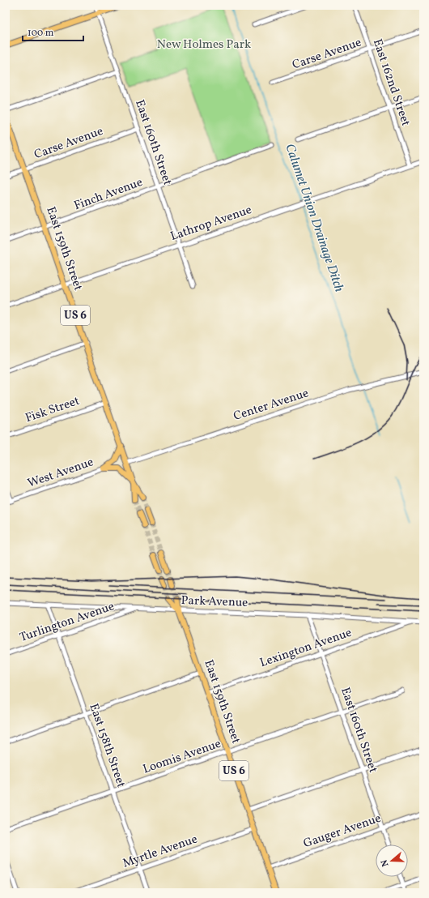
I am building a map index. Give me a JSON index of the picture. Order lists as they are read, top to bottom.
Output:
{
  "streets": {
    "main road": ["East 159th Street", "US 6"],
    "street": [
      "Carse Avenue",
      "East 162nd Street",
      "East 160th Street",
      "Finch Avenue",
      "Lathrop Avenue",
      "Center Avenue",
      "Fisk Street",
      "West Avenue",
      "Park Avenue",
      "Turlington Avenue",
      "Lexington Avenue",
      "East 158th Street",
      "Loomis Avenue",
      "Gauger Avenue",
      "Myrtle Avenue"
    ]
  },
  "crossings": [
    ["Carse Avenue", "East 162nd Street"],
    ["Carse Avenue", "East 160th Street"],
    ["Carse Avenue", "East 159th Street"],
    ["East 162nd Street", "Lathrop Avenue"],
    ["East 160th Street", "Finch Avenue"],
    ["East 160th Street", "Lathrop Avenue"],
    ["East 160th Street", "Park Avenue"],
    ["East 160th Street", "Lexington Avenue"],
    ["East 160th Street", "Loomis Avenue"],
    ["East 160th Street", "Gauger Avenue"],
    ["Finch Avenue", "East 159th Street"],
    ["Lathrop Avenue", "East 159th Street"],
    ["East 159th Street", "Center Avenue"],
    ["East 159th Street", "Fisk Street"],
    ["East 159th Street", "Park Avenue"],
    ["East 159th Street", "Lexington Avenue"],
    ["East 159th Street", "Loomis Avenue"],
    ["East 159th Street", "Gauger Avenue"],
    ["East 159th Street", "Myrtle Avenue"],
    ["Park Avenue", "Turlington Avenue"],
    ["Park Avenue", "Lexington Avenue"],
    ["Park Avenue", "East 158th Street"],
    ["Turlington Avenue", "East 158th Street"],
    ["East 158th Street", "Loomis Avenue"],
    ["East 158th Street", "Myrtle Avenue"]
  ],
  "water": ["Calumet Union Drainage Ditch"],
  "parks": ["New Holmes Park"],
  "scale_bar": "100 m",
  "north": "left"
}
